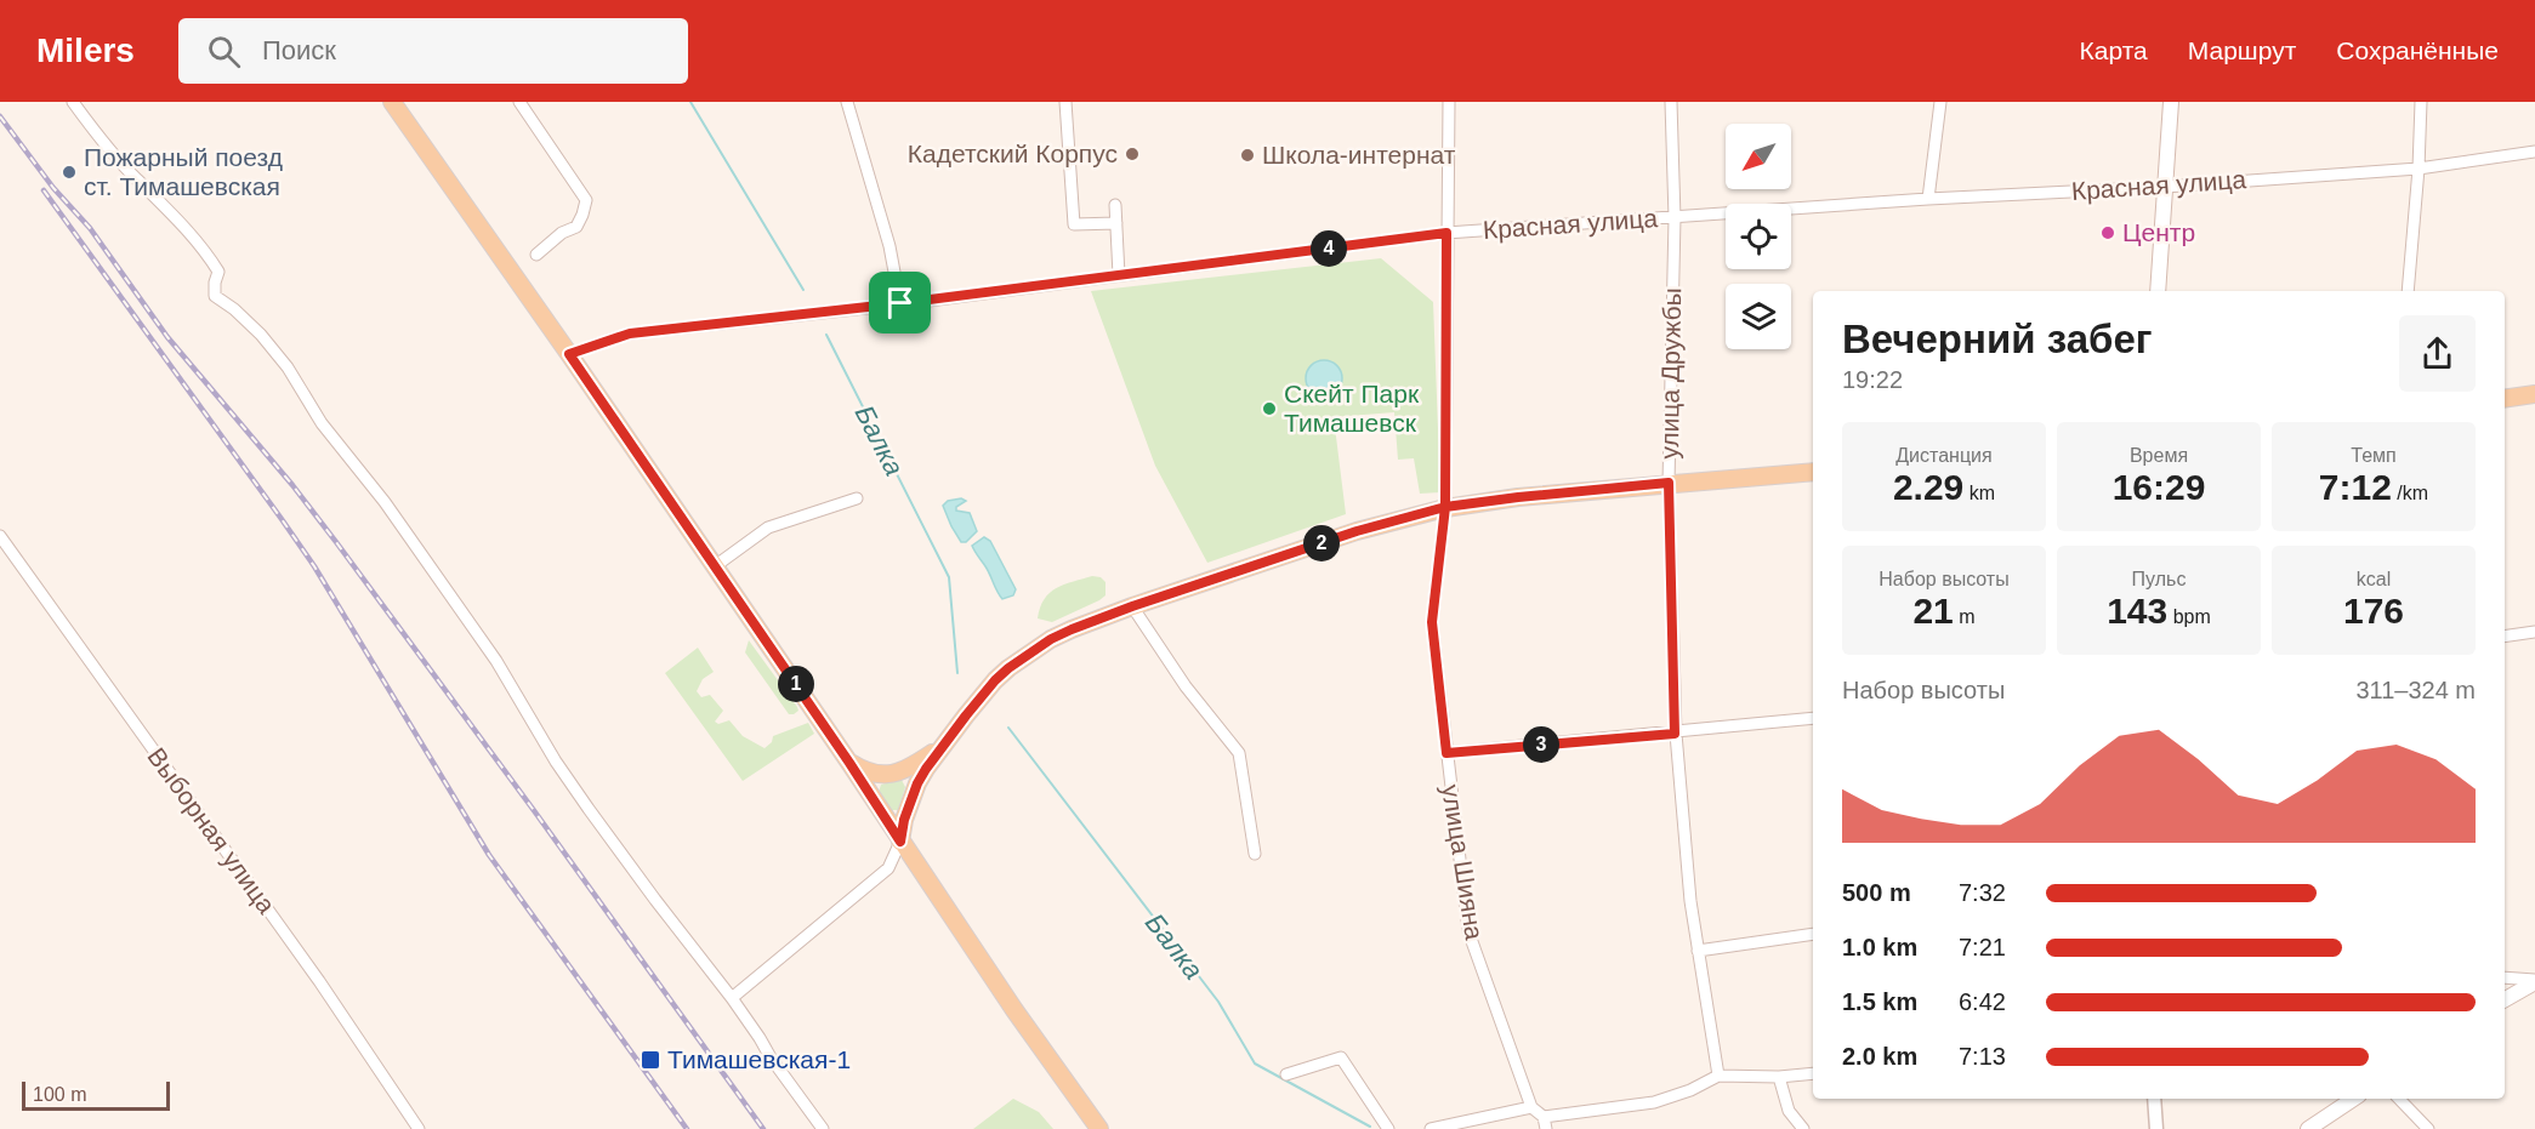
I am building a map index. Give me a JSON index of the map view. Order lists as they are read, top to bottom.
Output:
{
  "streets": {
    "street": [
      "Красная улица",
      "улица Дружбы",
      "Выборная улица",
      "улица Шияна"
    ]
  },
  "crossings": [
    ["Красная улица", "улица Дружбы"],
    ["Красная улица", "улица Шияна"]
  ],
  "water": ["Балка"],
  "places": {
    "other": [
      "Кадетский Корпус",
      "Школа-интернат",
      "Пожарный поезд ст. Тимашевская",
      "Центр",
      "Скейт Парк Тимашевск"
    ],
    "transit": ["Тимашевская-1"]
  },
  "scale_bar": "100 m",
  "north": "bottom left",
  "page": {
    "header": "Milers",
    "search": "Поиск",
    "nav": ["Карта", "Маршрут", "Сохранённые"],
    "pins": [
      "4",
      "2",
      "1",
      "3"
    ],
    "heading": ["Вечерний забег", "19:22"],
    "stats": [
      ["Дистанция", "2.29 km"],
      ["Время", "16:29"],
      ["Темп", "7:12 /km"],
      ["Набор высоты", "21 m"],
      ["Пульс", "143 bpm"],
      ["kcal", "176"]
    ],
    "chart": ["Набор высоты", "311–324 m"],
    "list": [
      {
        "name": "500 m",
        "note": "7:32"
      },
      {
        "name": "1.0 km",
        "note": "7:21"
      },
      {
        "name": "1.5 km",
        "note": "6:42"
      },
      {
        "name": "2.0 km",
        "note": "7:13"
      }
    ],
    "scale": "100 m"
  }
}
